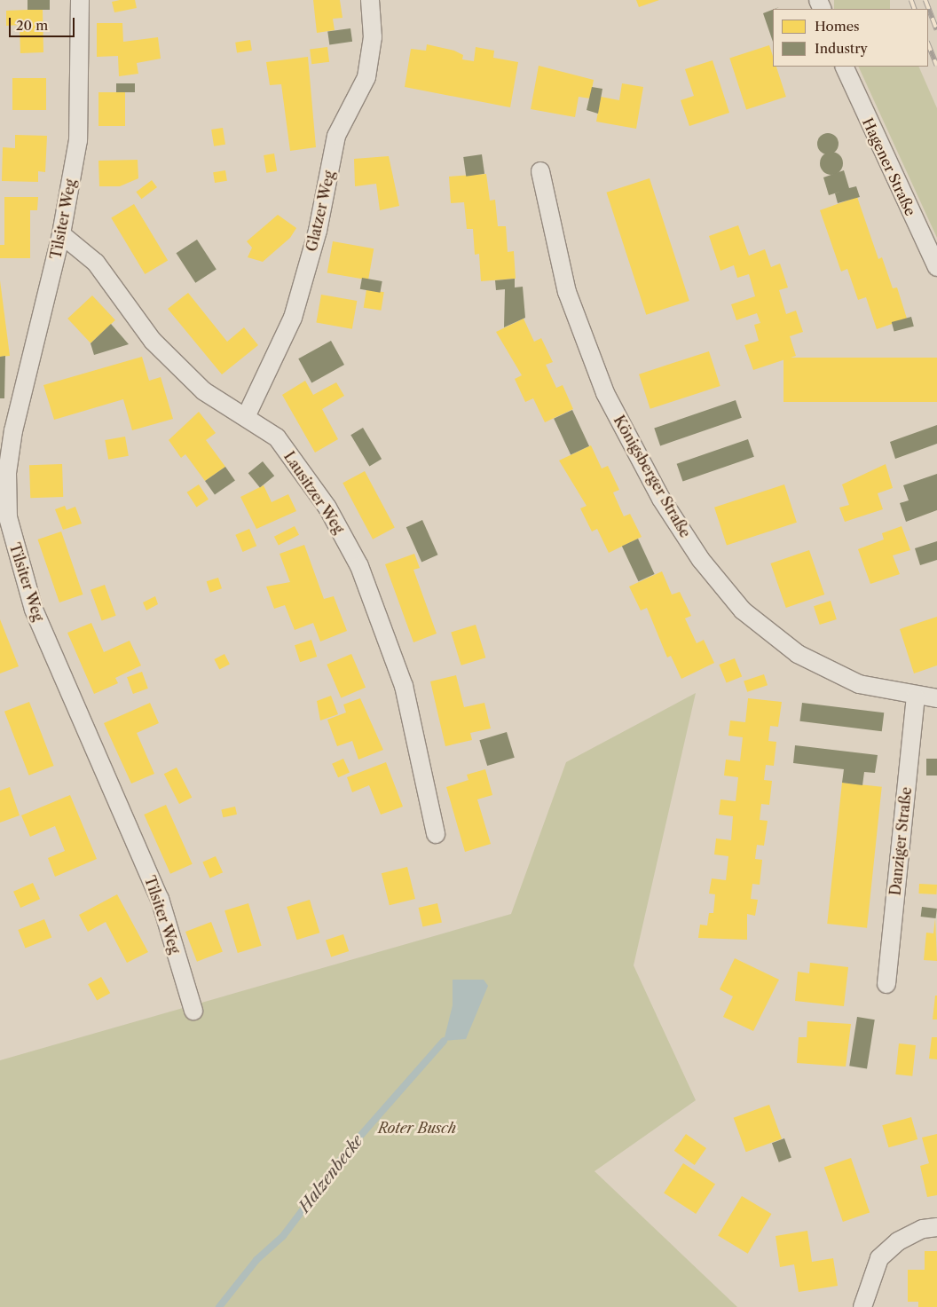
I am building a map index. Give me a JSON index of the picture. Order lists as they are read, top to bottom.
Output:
{
  "streets": {
    "street": [
      "Hagener Straße",
      "Glatzer Weg",
      "Tilsiter Weg",
      "Königsberger Straße",
      "Lausitzer Weg",
      "Danziger Straße"
    ]
  },
  "crossings": [
    ["Glatzer Weg", "Lausitzer Weg"],
    ["Tilsiter Weg", "Lausitzer Weg"],
    ["Königsberger Straße", "Danziger Straße"]
  ],
  "water": ["Halzenbecke"],
  "parks": ["Roter Busch"],
  "legend": ["Homes", "Industry"],
  "scale_bar": "20 m"
}
